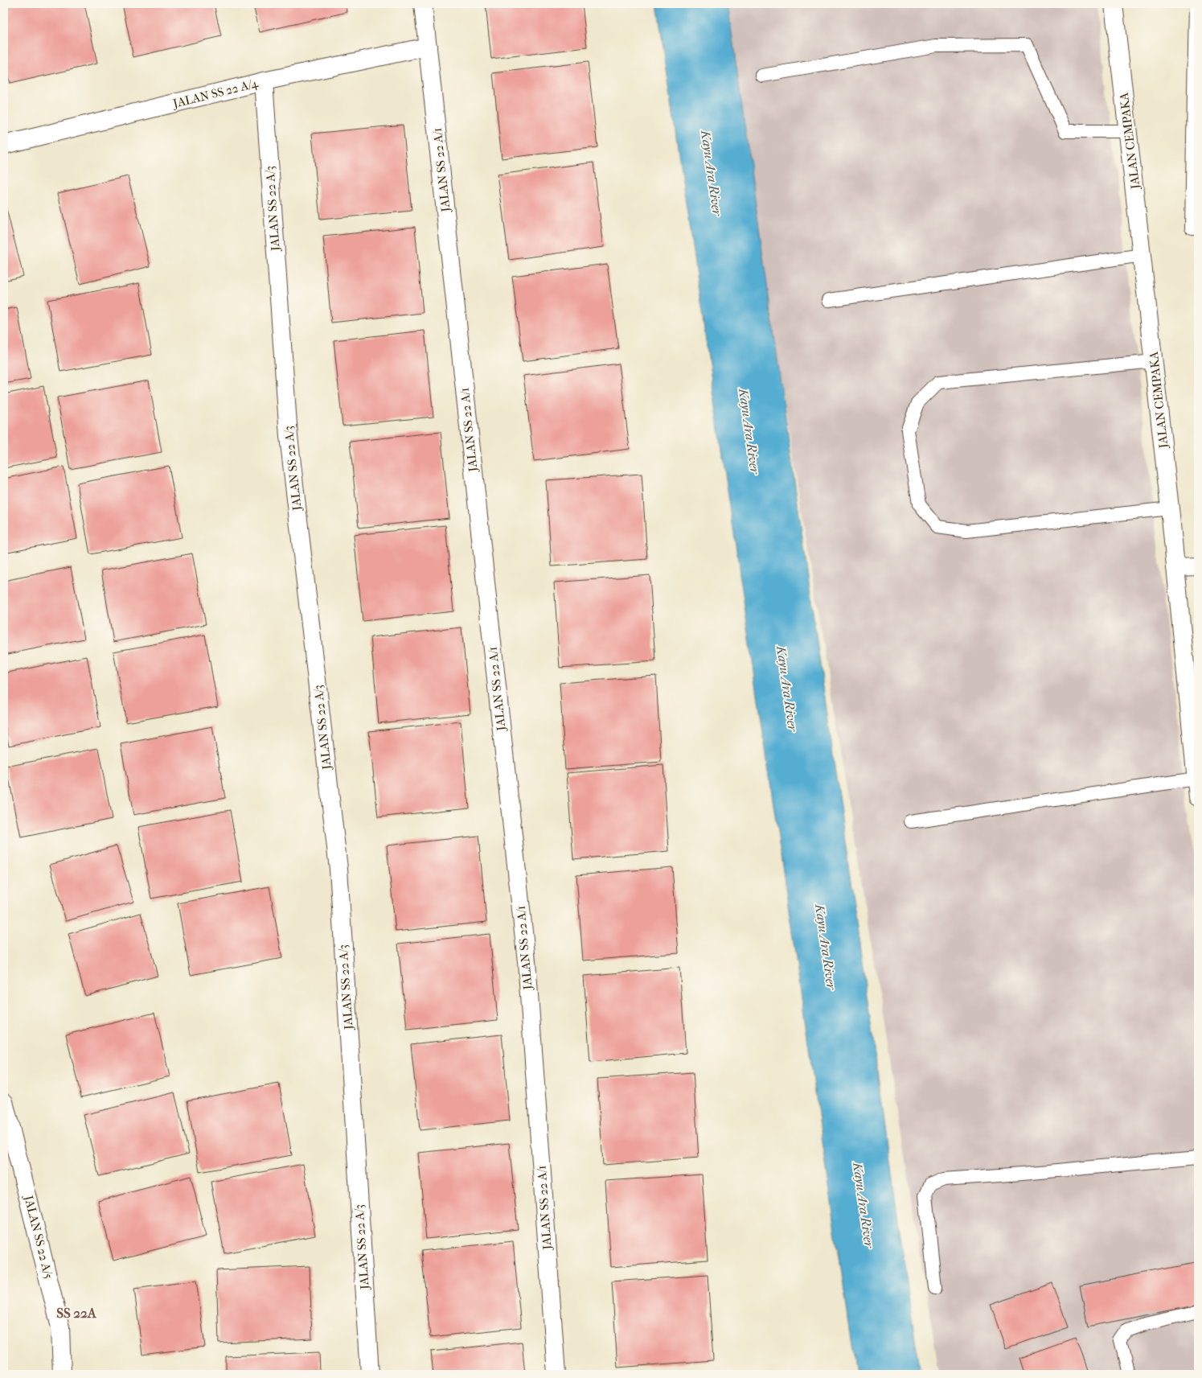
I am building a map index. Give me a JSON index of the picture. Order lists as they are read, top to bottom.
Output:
{
  "streets": {
    "street": [
      "JALAN SS 22 A/4",
      "JALAN CEMPAKA",
      "JALAN SS 22 A/1",
      "JALAN SS 22 A/3",
      "JALAN SS 22 A/5"
    ]
  },
  "crossings": [
    ["JALAN SS 22 A/4", "JALAN SS 22 A/1"],
    ["JALAN SS 22 A/4", "JALAN SS 22 A/3"]
  ],
  "districts": ["SS 22A"],
  "water": ["Kayu Ara River"]
}
